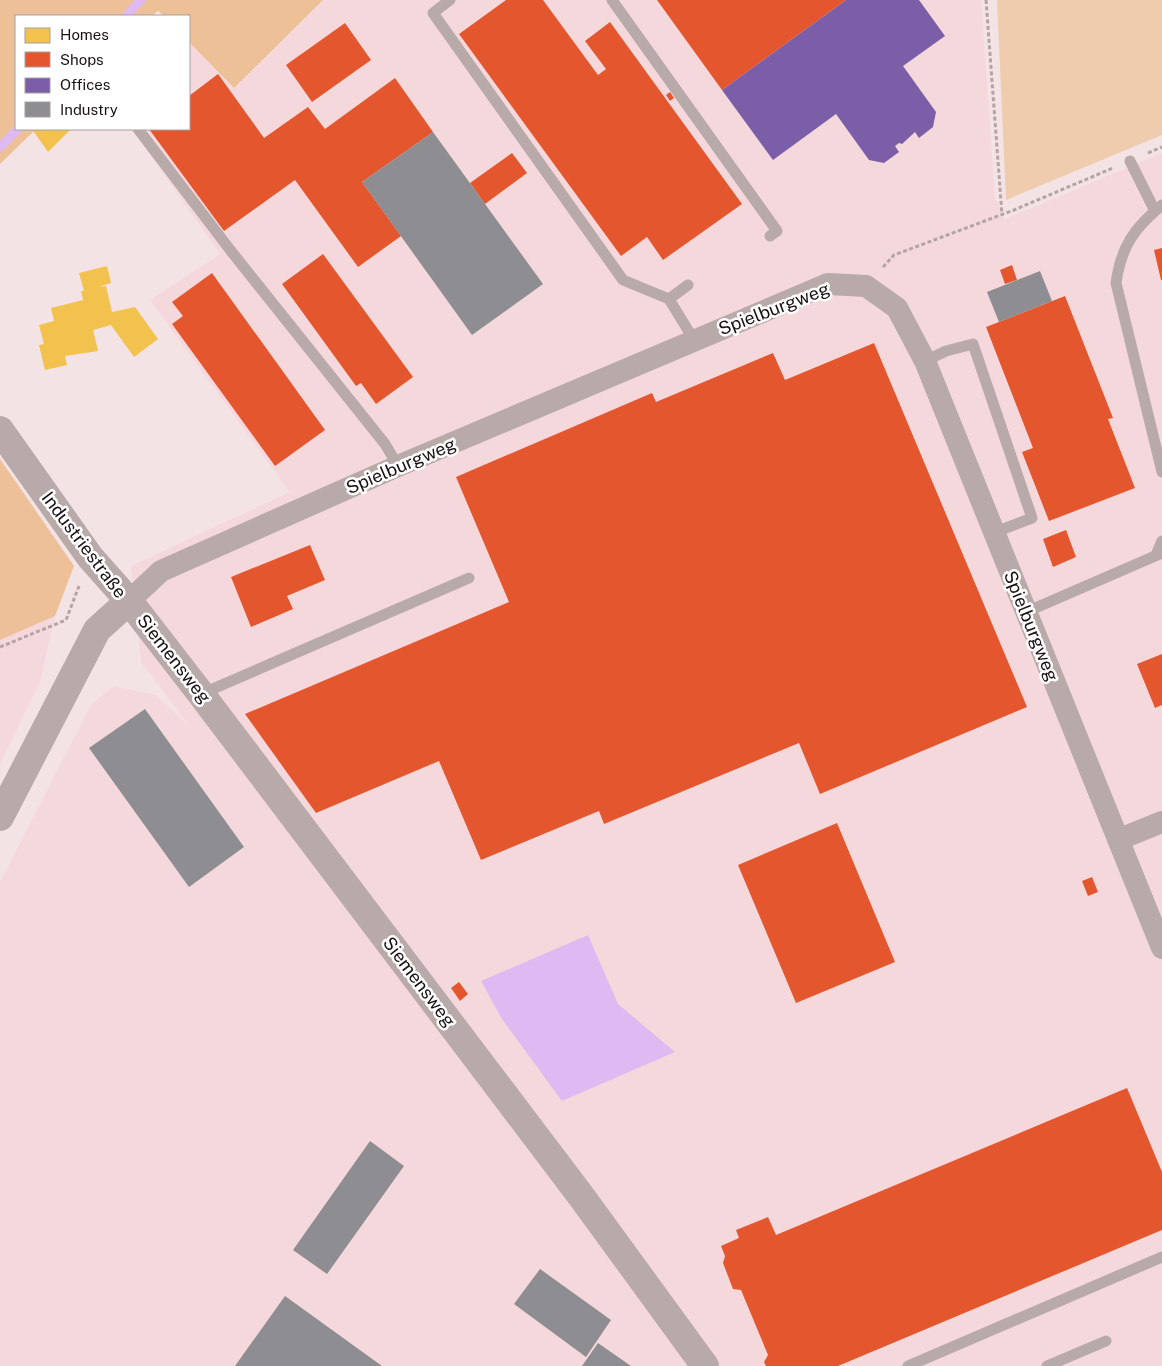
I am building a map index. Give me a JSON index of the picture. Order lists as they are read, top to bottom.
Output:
{
  "streets": {
    "street": ["Spielburgweg", "Industriestraße", "Siemensweg"]
  },
  "crossings": [
    ["Spielburgweg", "Industriestraße"],
    ["Spielburgweg", "Siemensweg"],
    ["Industriestraße", "Siemensweg"]
  ],
  "legend": [
    "Homes",
    "Shops",
    "Offices",
    "Industry"
  ]
}
